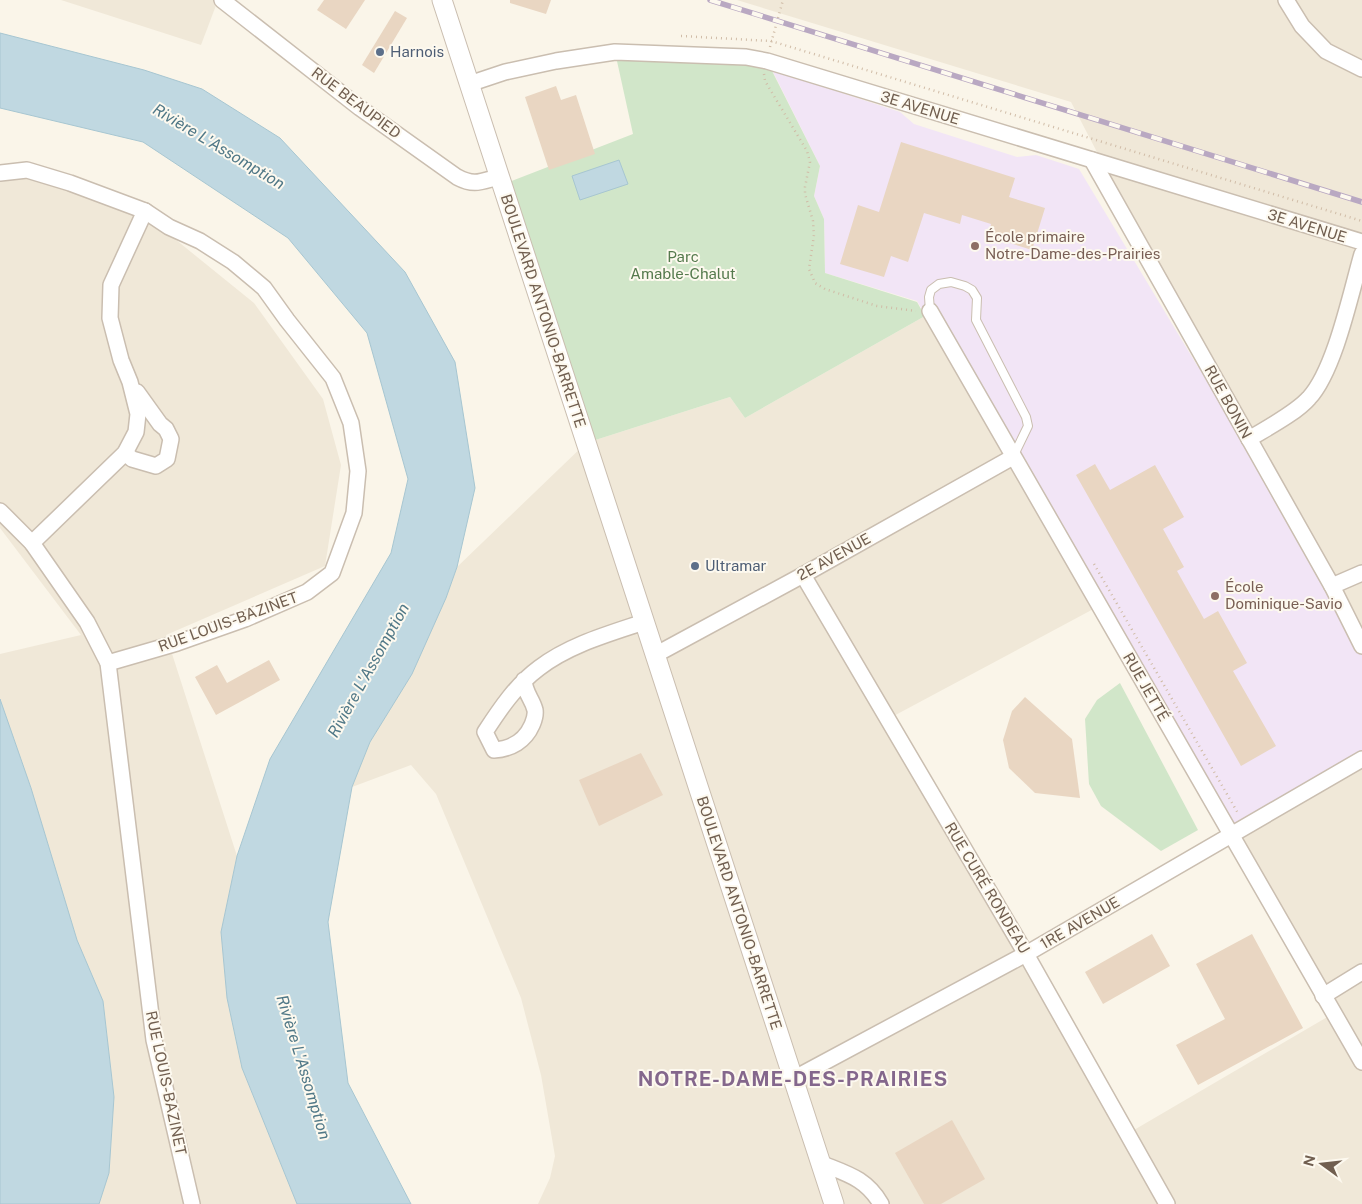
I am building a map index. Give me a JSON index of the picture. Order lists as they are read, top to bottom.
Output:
{
  "streets": {
    "street": [
      "RUE BEAUPIED",
      "3E AVENUE",
      "BOULEVARD ANTONIO-BARRETTE",
      "RUE BONIN",
      "2E AVENUE",
      "RUE LOUIS-BAZINET",
      "RUE JETTÉ",
      "RUE CURÉ RONDEAU",
      "1RE AVENUE"
    ]
  },
  "crossings": [
    ["RUE BEAUPIED", "BOULEVARD ANTONIO-BARRETTE"],
    ["3E AVENUE", "BOULEVARD ANTONIO-BARRETTE"],
    ["3E AVENUE", "RUE BONIN"],
    ["BOULEVARD ANTONIO-BARRETTE", "2E AVENUE"],
    ["BOULEVARD ANTONIO-BARRETTE", "1RE AVENUE"],
    ["2E AVENUE", "RUE JETTÉ"],
    ["2E AVENUE", "RUE CURÉ RONDEAU"],
    ["RUE JETTÉ", "1RE AVENUE"],
    ["RUE CURÉ RONDEAU", "1RE AVENUE"]
  ],
  "districts": ["NOTRE-DAME-DES-PRAIRIES"],
  "water": ["Rivière L'Assomption"],
  "parks": ["Parc Amable-Chalut"],
  "places": [
    "Harnois",
    "École primaire Notre-Dame-des-Prairies",
    "Ultramar",
    "École Dominique-Savio"
  ],
  "north": "left"
}
